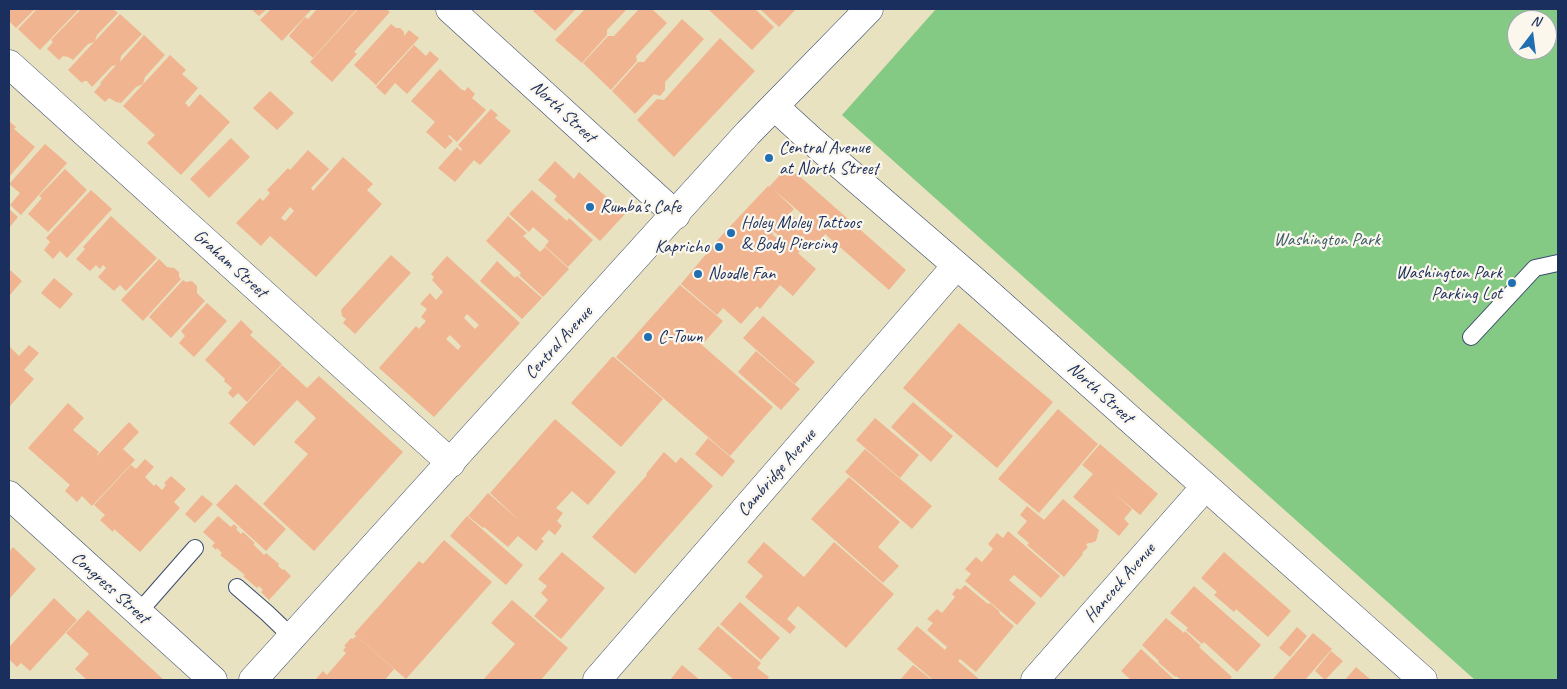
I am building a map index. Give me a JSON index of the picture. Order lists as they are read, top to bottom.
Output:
{
  "streets": {
    "street": [
      "North Street",
      "Graham Street",
      "Central Avenue",
      "Cambridge Avenue",
      "Hancock Avenue",
      "Congress Street"
    ]
  },
  "crossings": [
    ["North Street", "Central Avenue"],
    ["North Street", "Cambridge Avenue"],
    ["North Street", "Hancock Avenue"],
    ["Graham Street", "Central Avenue"]
  ],
  "parks": ["Washington Park"],
  "places": [
    "Central Avenue at North Street",
    "Rumba's Cafe",
    "Holey Moley Tattoos & Body Piercing",
    "Kapricho",
    "Noodle Fan",
    "Washington Park Parking Lot",
    "C-Town"
  ],
  "north": "top"
}
